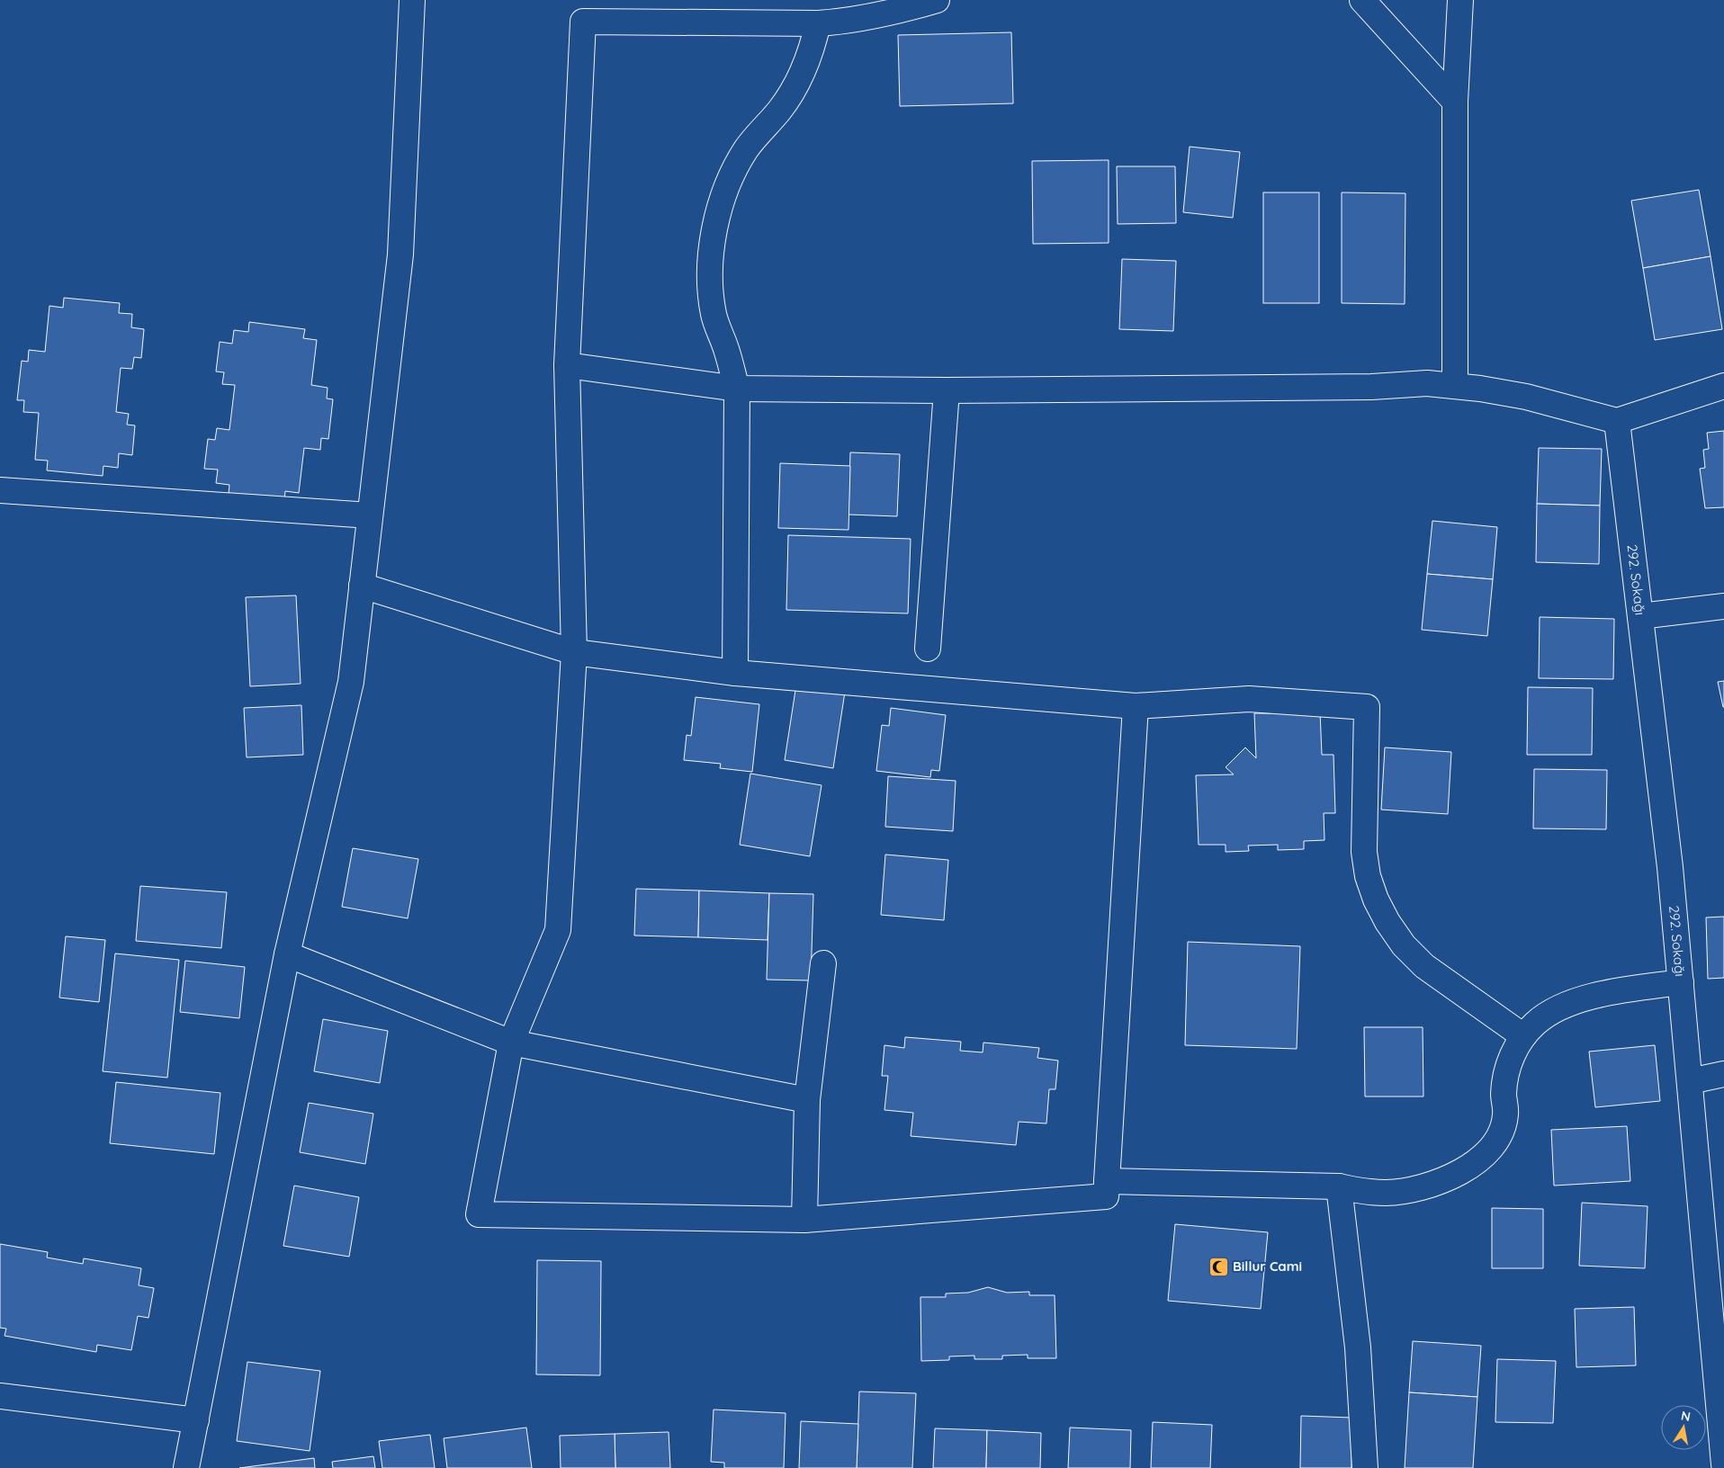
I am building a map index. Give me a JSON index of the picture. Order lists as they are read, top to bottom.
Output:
{
  "streets": {
    "street": ["292. Sokağı"]
  },
  "places": {
    "mosque": ["Billur Cami"]
  },
  "north": "top"
}
